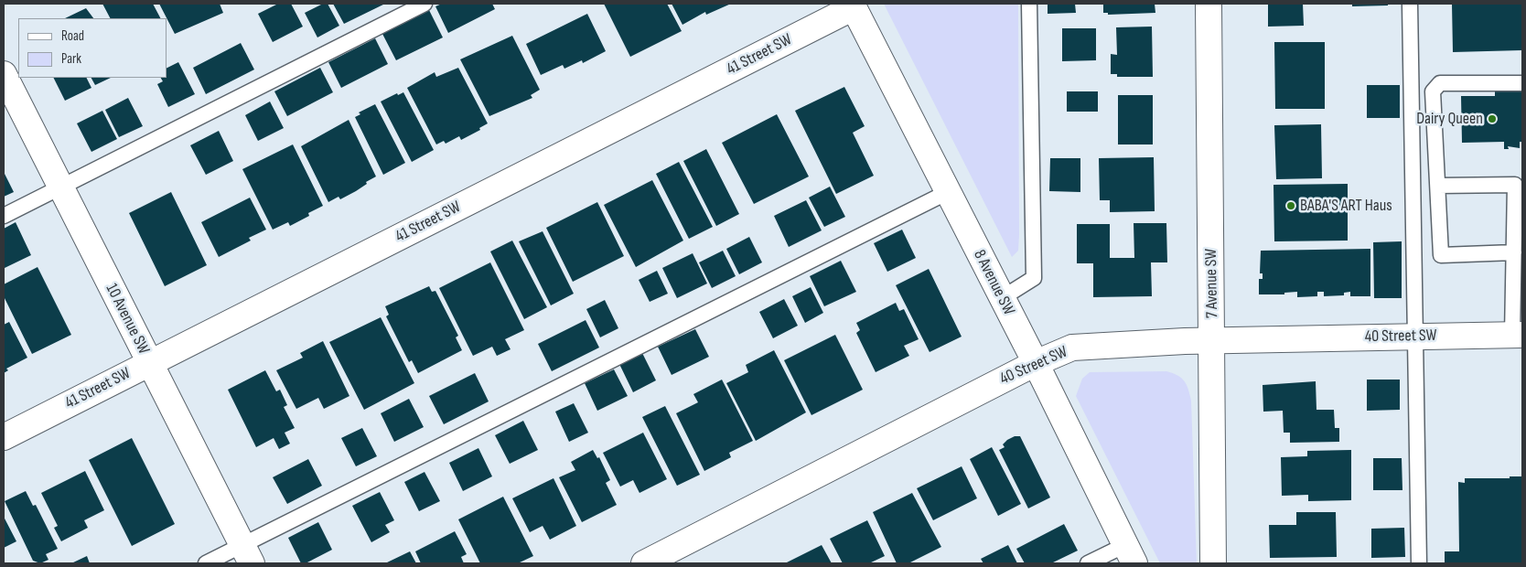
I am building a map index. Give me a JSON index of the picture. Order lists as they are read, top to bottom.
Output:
{
  "streets": {
    "street": [
      "41 Street SW",
      "8 Avenue SW",
      "7 Avenue SW",
      "10 Avenue SW",
      "40 Street SW"
    ]
  },
  "crossings": [
    ["41 Street SW", "8 Avenue SW"],
    ["41 Street SW", "10 Avenue SW"],
    ["8 Avenue SW", "40 Street SW"],
    ["7 Avenue SW", "40 Street SW"]
  ],
  "places": ["Dairy Queen", "BABA'S ART Haus"],
  "legend": ["Road", "Park"]
}
